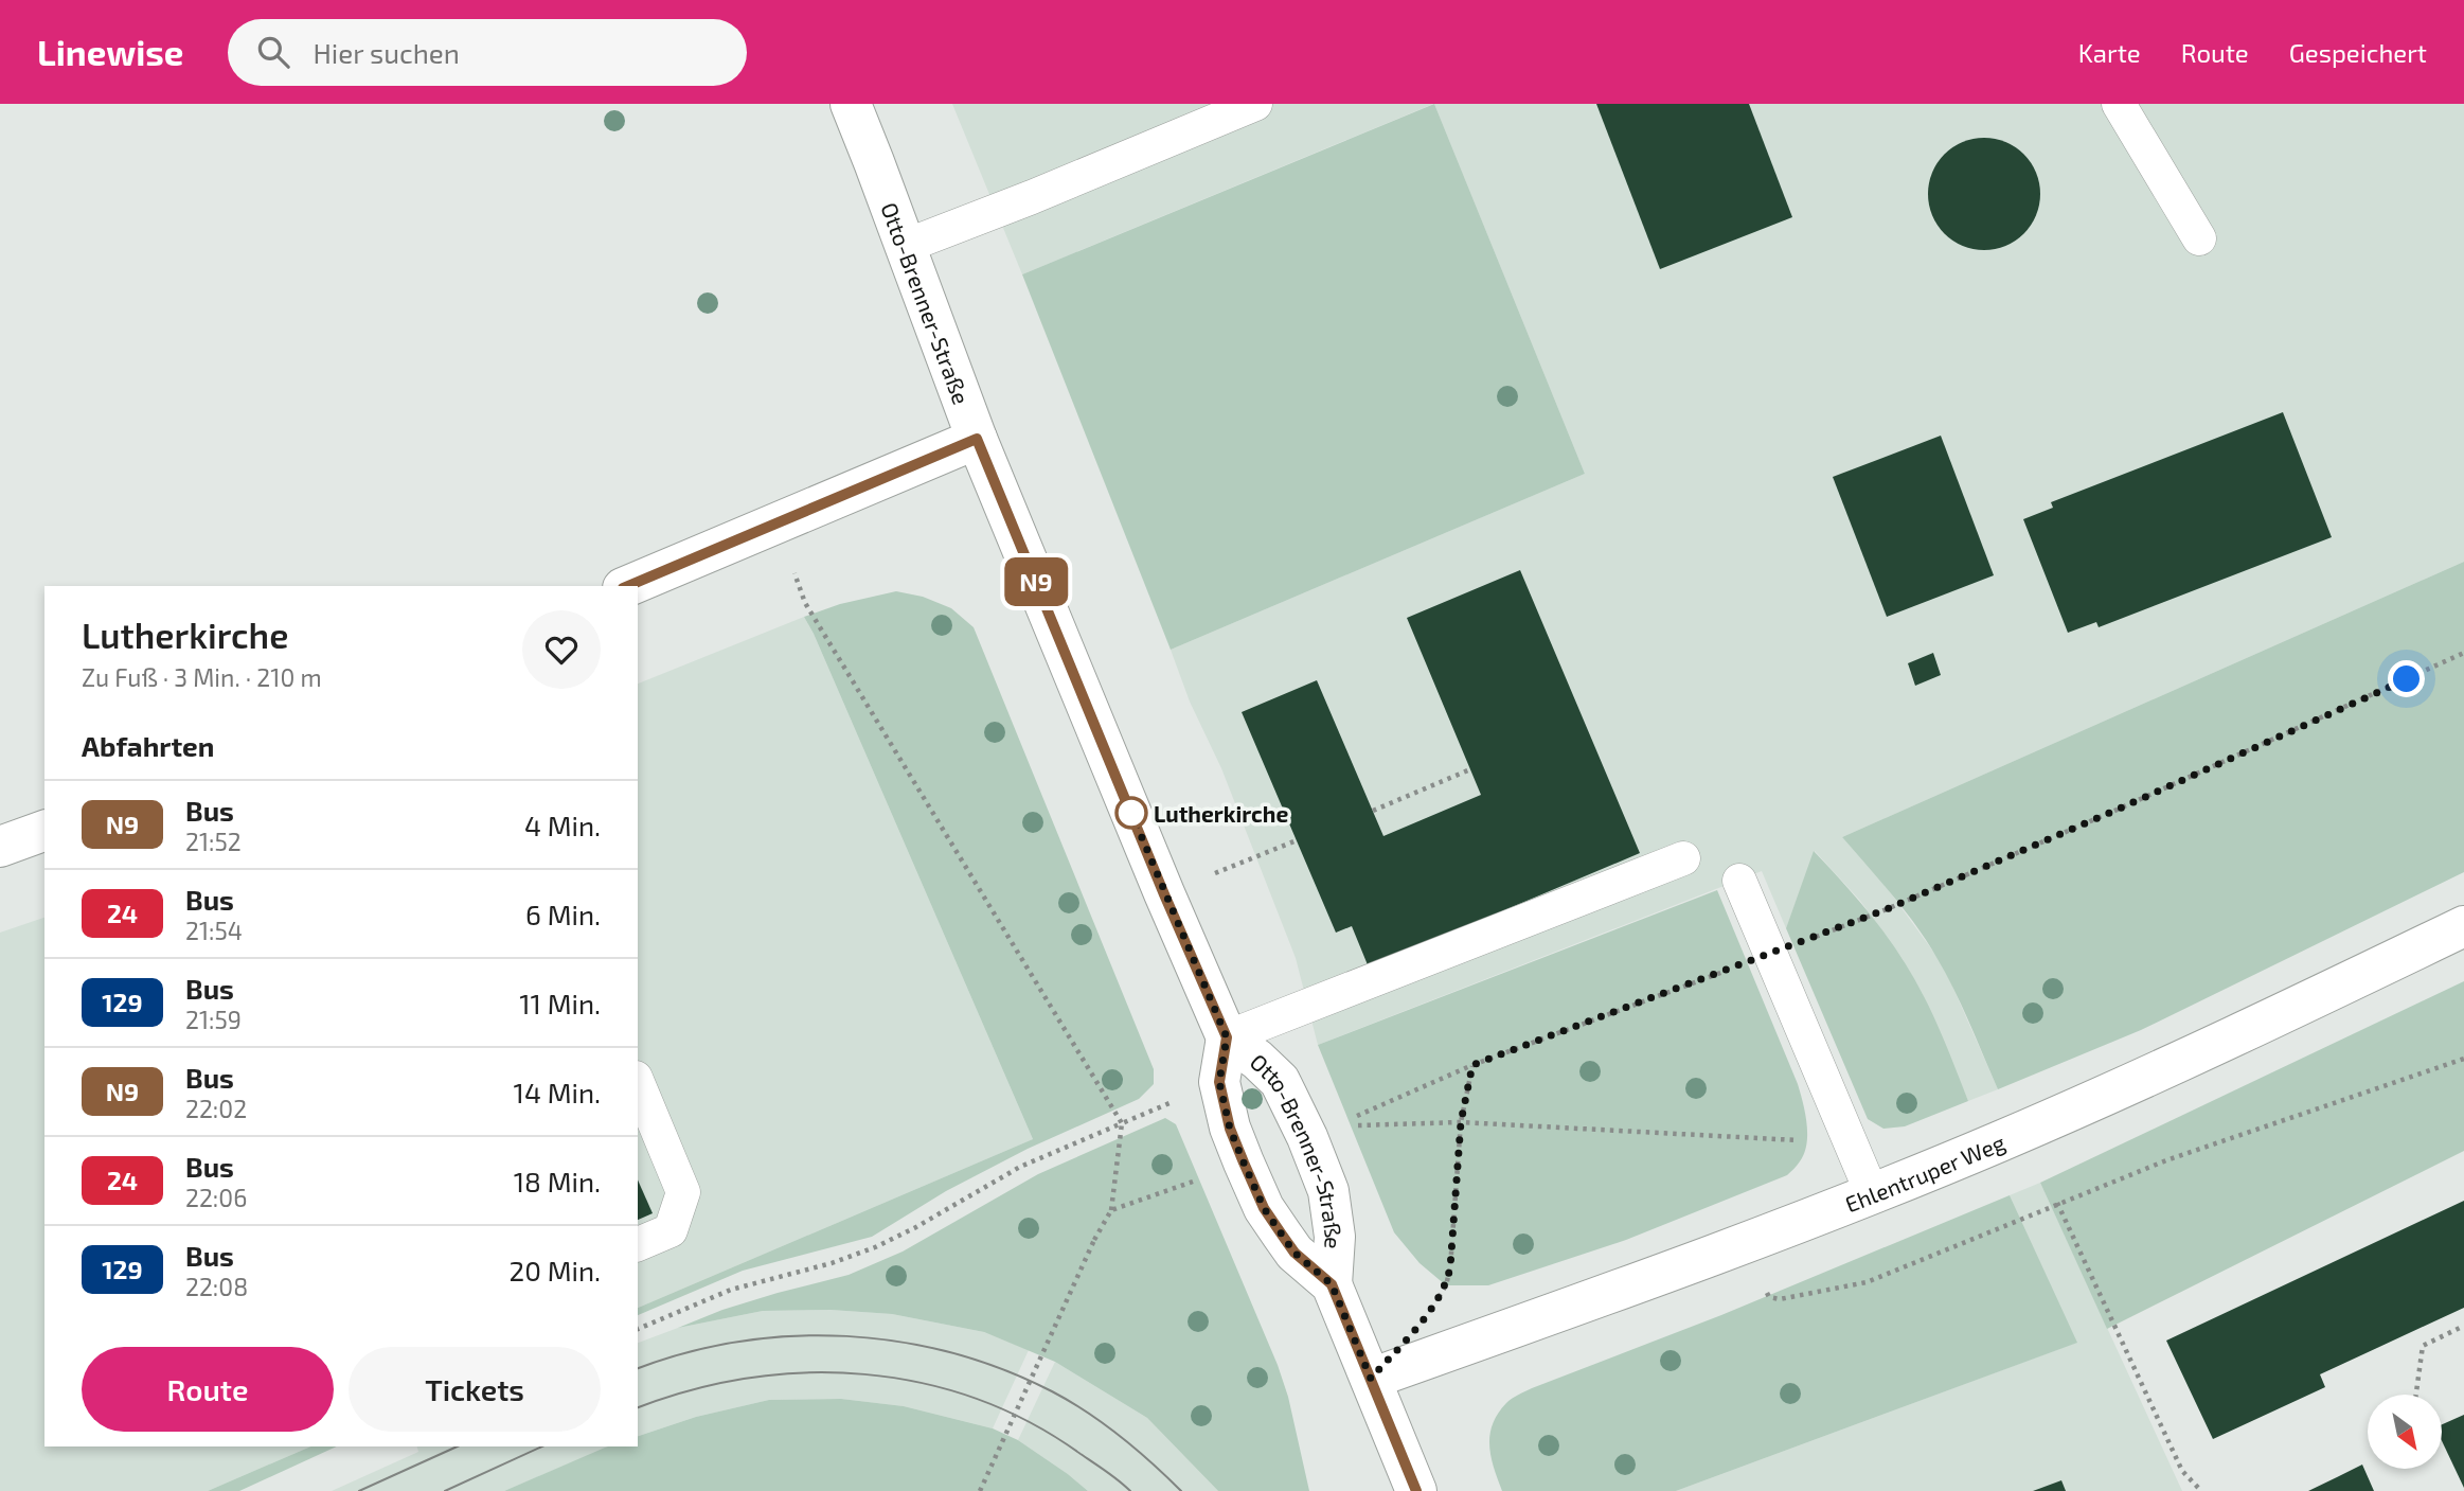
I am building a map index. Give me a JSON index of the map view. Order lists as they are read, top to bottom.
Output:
{
  "streets": {
    "street": ["Otto-Brenner-Straße", "Ehlentruper Weg"]
  },
  "crossings": [
    ["Otto-Brenner-Straße", "Ehlentruper Weg"]
  ],
  "places": ["Lutherkirche"],
  "lines": ["bus line N9"],
  "north": "bottom right",
  "page": {
    "header": "Linewise",
    "search": "Hier suchen",
    "nav": ["Karte", "Route", "Gespeichert"],
    "on_map": "N9",
    "heading": [
      ["Lutherkirche", "Zu Fuß · 3 Min. · 210 m"],
      "Abfahrten"
    ],
    "list": [
      {
        "mark": "N9",
        "name": "Bus",
        "note": "21:52",
        "value": "4 Min."
      },
      {
        "mark": "24",
        "name": "Bus",
        "note": "21:54",
        "value": "6 Min."
      },
      {
        "mark": "129",
        "name": "Bus",
        "note": "21:59",
        "value": "11 Min."
      },
      {
        "mark": "N9",
        "name": "Bus",
        "note": "22:02",
        "value": "14 Min."
      },
      {
        "mark": "24",
        "name": "Bus",
        "note": "22:06",
        "value": "18 Min."
      },
      {
        "mark": "129",
        "name": "Bus",
        "note": "22:08",
        "value": "20 Min."
      }
    ],
    "buttons": ["Route", "Tickets"]
  }
}
